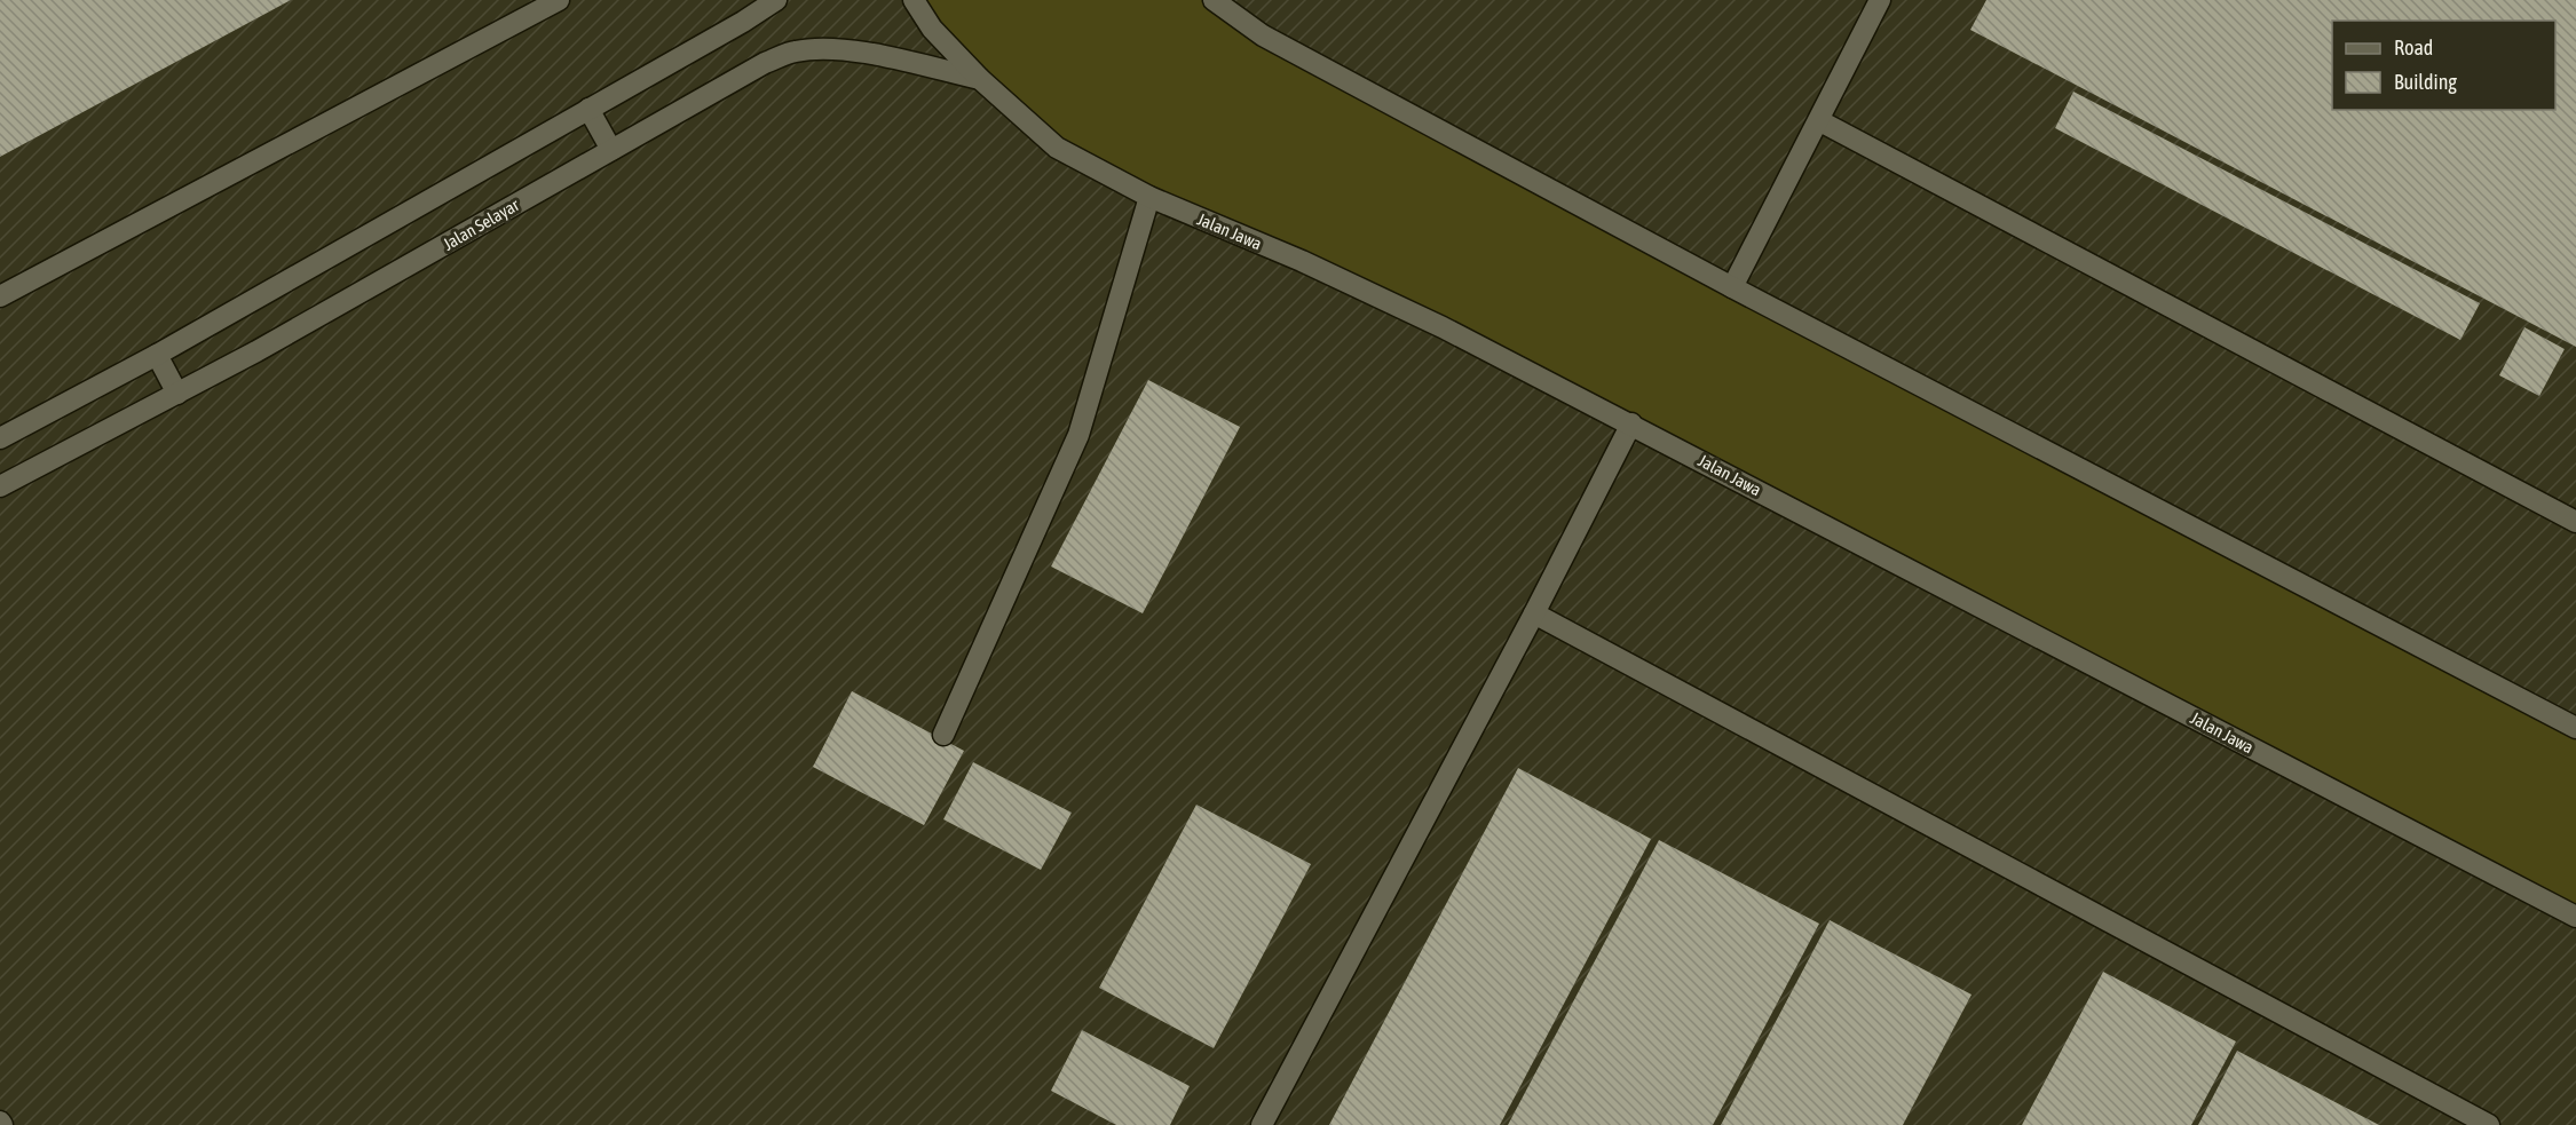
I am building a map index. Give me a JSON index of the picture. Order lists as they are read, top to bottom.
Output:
{
  "streets": {
    "street": ["Jalan Selayar", "Jalan Jawa"]
  },
  "crossings": [
    ["Jalan Selayar", "Jalan Jawa"]
  ],
  "legend": ["Road", "Building"]
}
